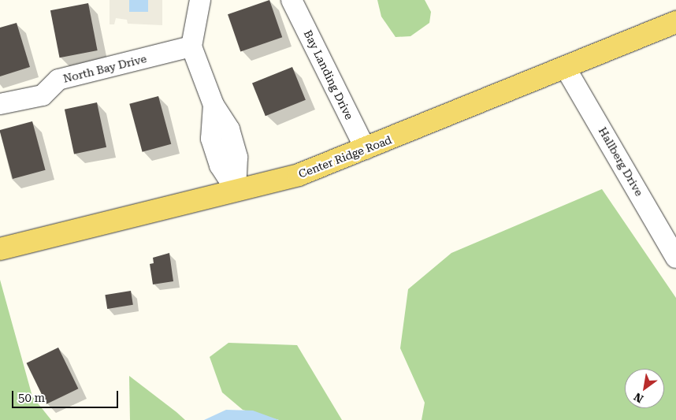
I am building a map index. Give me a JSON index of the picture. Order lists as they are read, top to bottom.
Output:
{
  "streets": {
    "main road": ["Center Ridge Road"],
    "street": ["North Bay Drive", "Bay Landing Drive", "Hallberg Drive"]
  },
  "crossings": [
    ["Bay Landing Drive", "Center Ridge Road"],
    ["Center Ridge Road", "Hallberg Drive"]
  ],
  "scale_bar": "50 m",
  "north": "bottom left"
}
